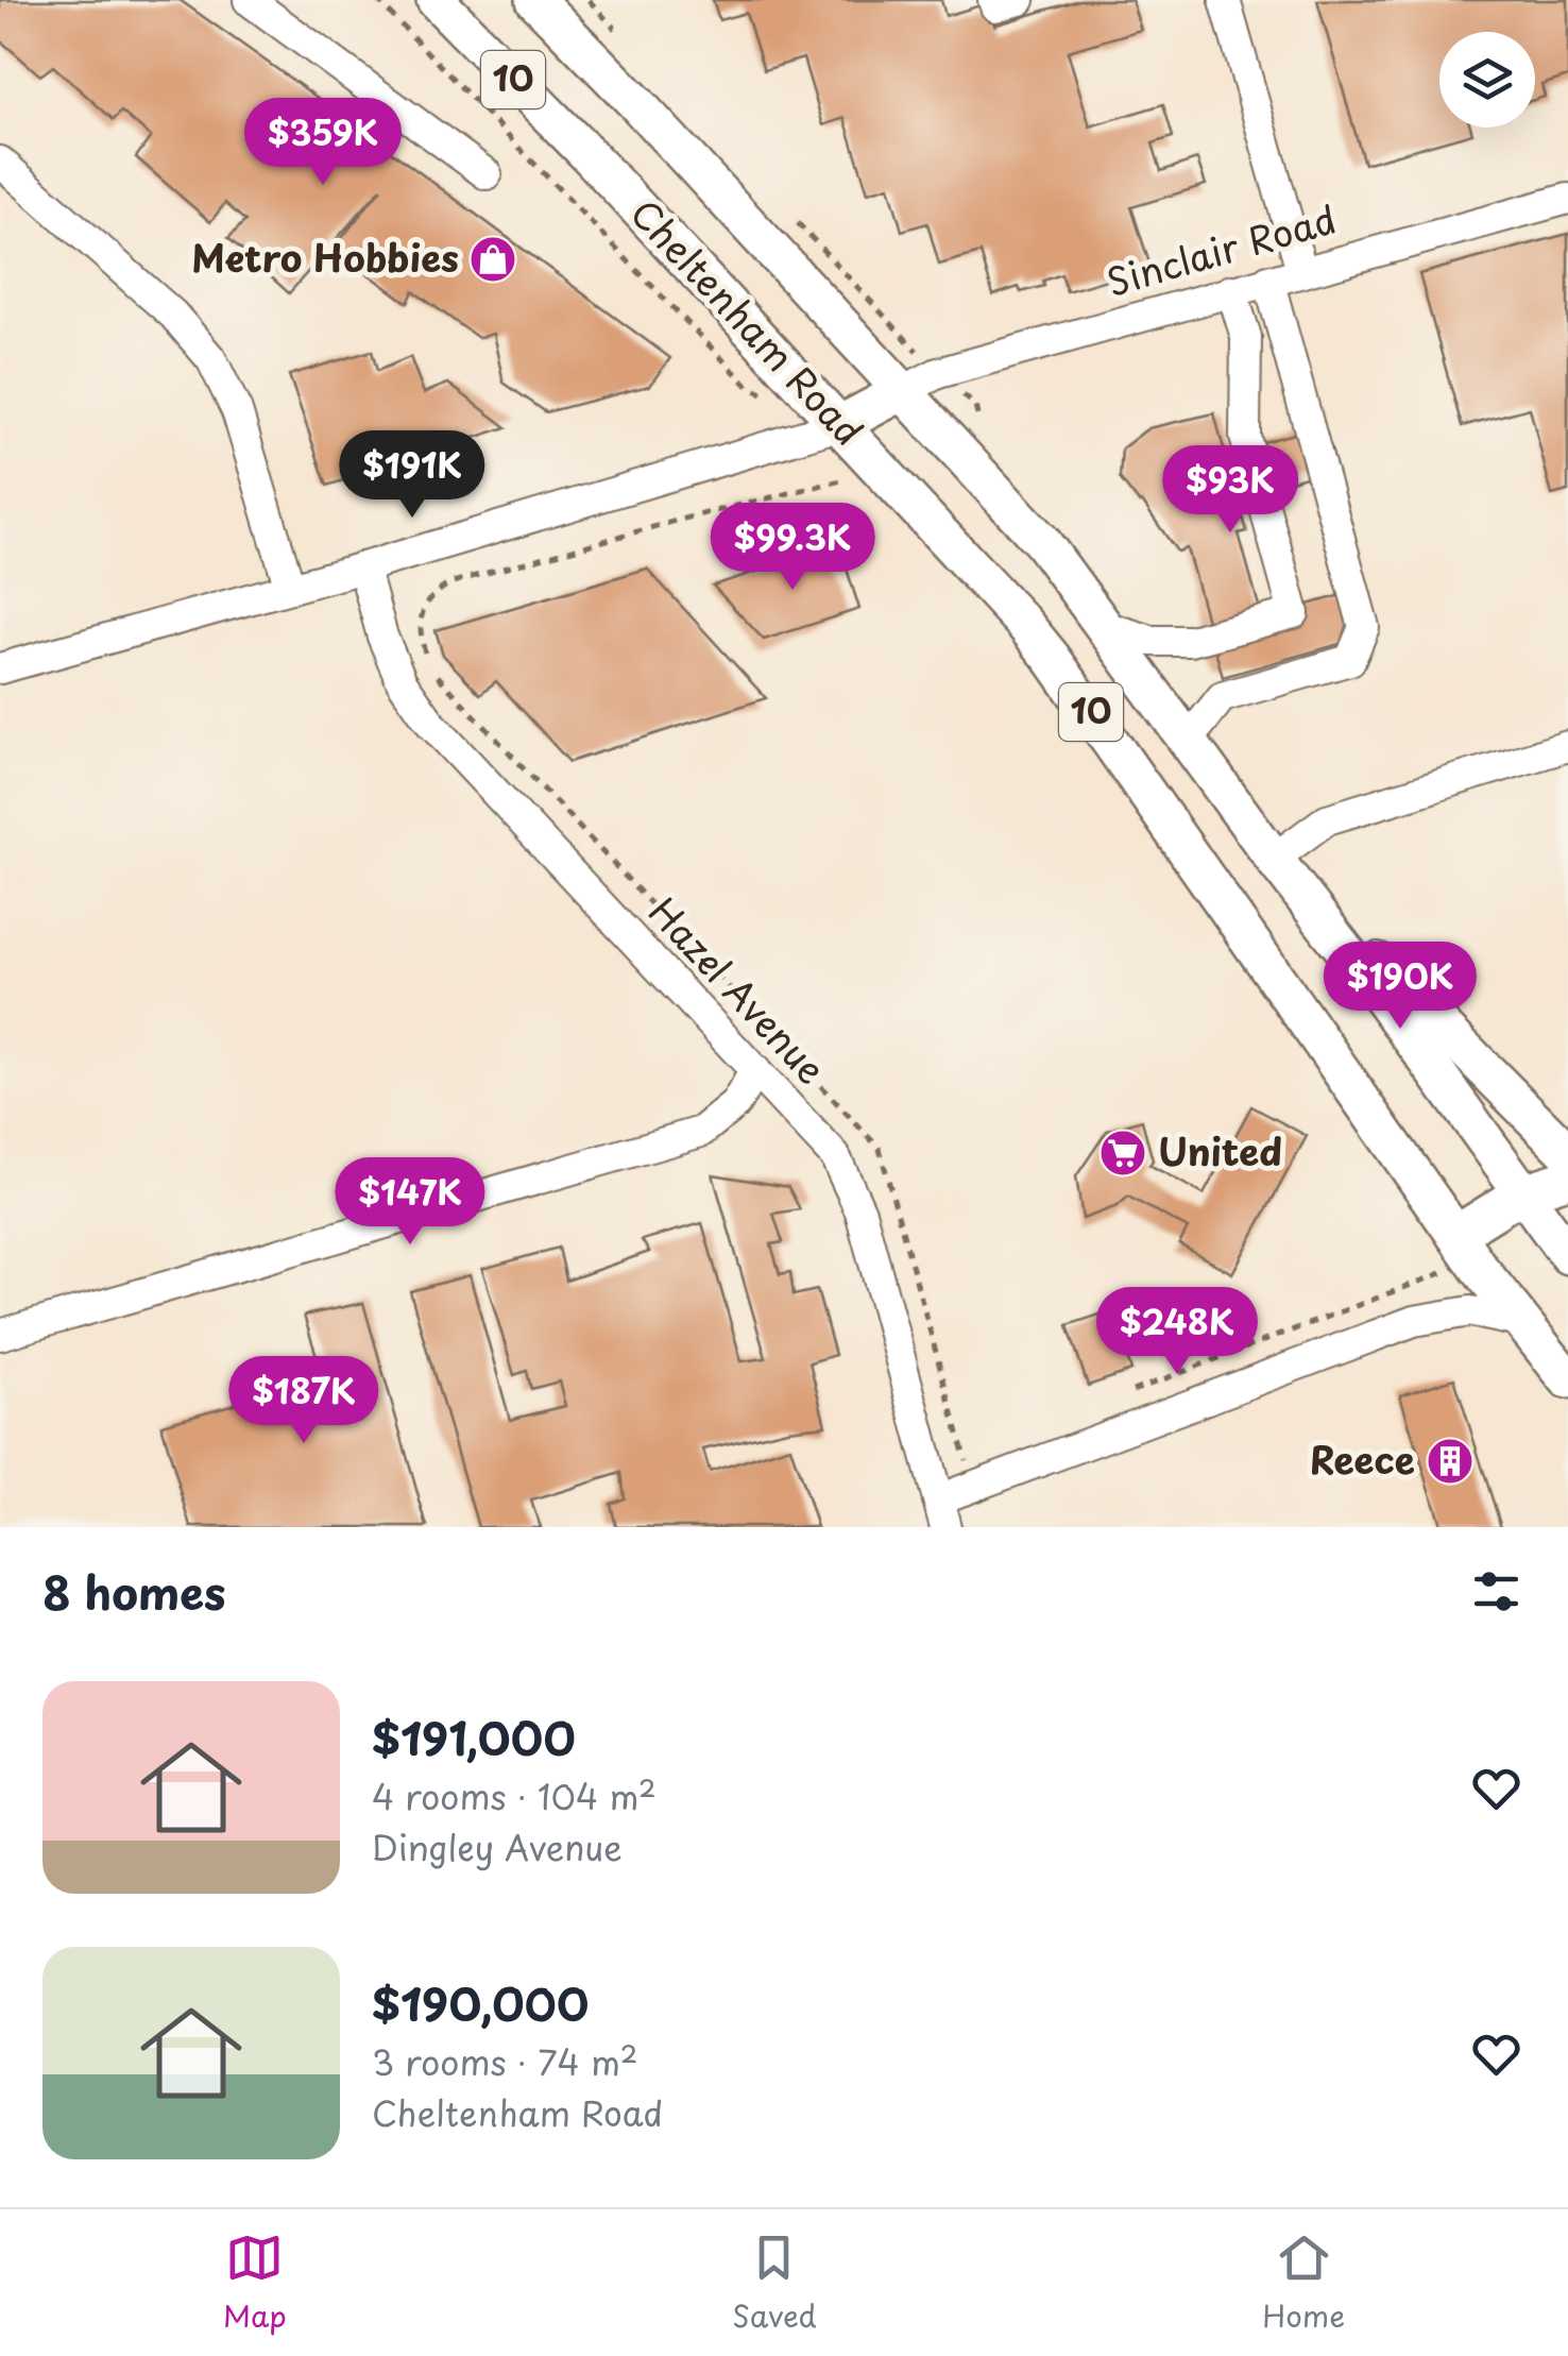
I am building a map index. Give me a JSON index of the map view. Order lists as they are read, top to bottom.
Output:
{
  "streets": {
    "main road": ["10", "Cheltenham Road"],
    "street": ["Sinclair Road", "Hazel Avenue"]
  },
  "crossings": [
    ["Sinclair Road", "Cheltenham Road"]
  ],
  "places": {
    "shop": ["Metro Hobbies"],
    "supermarket": ["United"],
    "building": ["Reece"]
  },
  "page": {
    "price": [
      "$359K",
      "$191K",
      "$93K",
      "$99.3K",
      "$190K",
      "$147K",
      "$248K",
      "$187K"
    ],
    "heading": "8 homes",
    "list": [
      {
        "name": "$191,000",
        "note": "4 rooms · 104 m² · Dingley Avenue"
      },
      {
        "name": "$190,000",
        "note": "3 rooms · 74 m² · Cheltenham Road"
      }
    ],
    "tabs": ["Map", "Saved", "Home"]
  }
}
